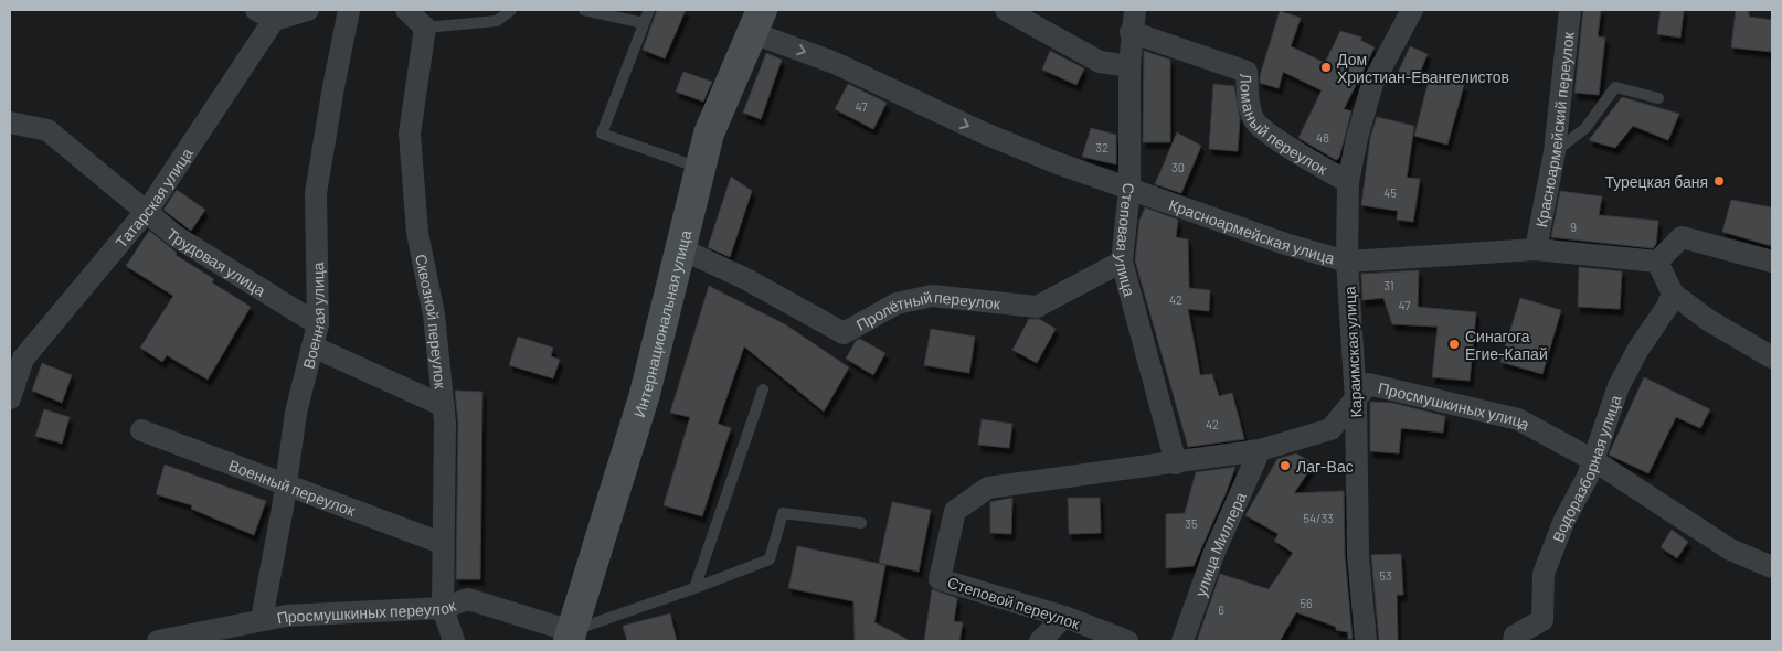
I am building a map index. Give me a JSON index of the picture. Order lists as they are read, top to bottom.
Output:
{
  "streets": {
    "main road": ["Интернациональная улица"],
    "street": [
      "Ломаный переулок",
      "Красноармейский переулок",
      "Татарская улица",
      "Красноармейская улица",
      "Степовая улица",
      "Трудовая улица",
      "Военная улица",
      "Пролётный переулок",
      "Сквозной переулок",
      "Караимская улица",
      "Просмушкиных улица",
      "Водоразборная улица",
      "Военный переулок",
      "улица Миллера",
      "Степовой переулок",
      "Просмушкиных переулок"
    ]
  },
  "crossings": [
    ["Ломаный переулок", "Степовая улица"],
    ["Ломаный переулок", "Караимская улица"],
    ["Красноармейский переулок", "Красноармейская улица"],
    ["Татарская улица", "Трудовая улица"],
    ["Красноармейская улица", "Степовая улица"],
    ["Красноармейская улица", "Интернациональная улица"],
    ["Красноармейская улица", "Караимская улица"],
    ["Степовая улица", "Пролётный переулок"],
    ["Степовая улица", "Просмушкиных улица"],
    ["Трудовая улица", "Военная улица"],
    ["Военная улица", "Военный переулок"],
    ["Военная улица", "Просмушкиных переулок"],
    ["Пролётный переулок", "Интернациональная улица"],
    ["Сквозной переулок", "Военный переулок"],
    ["Сквозной переулок", "Просмушкиных переулок"],
    ["Интернациональная улица", "Просмушкиных переулок"],
    ["Караимская улица", "Просмушкиных улица"],
    ["Просмушкиных улица", "Водоразборная улица"],
    ["Просмушкиных улица", "улица Миллера"],
    ["Просмушкиных улица", "Степовой переулок"]
  ],
  "places": [
    "Дом Христиан-Евангелистов",
    "Турецкая баня",
    "Синагога Егие-Капай",
    "Лаг-Вас"
  ],
  "house_numbers": [
    "47",
    "48",
    "32",
    "30",
    "45",
    "9",
    "31",
    "42",
    "47",
    "42",
    "54/33",
    "35",
    "53",
    "56",
    "6"
  ]
}
